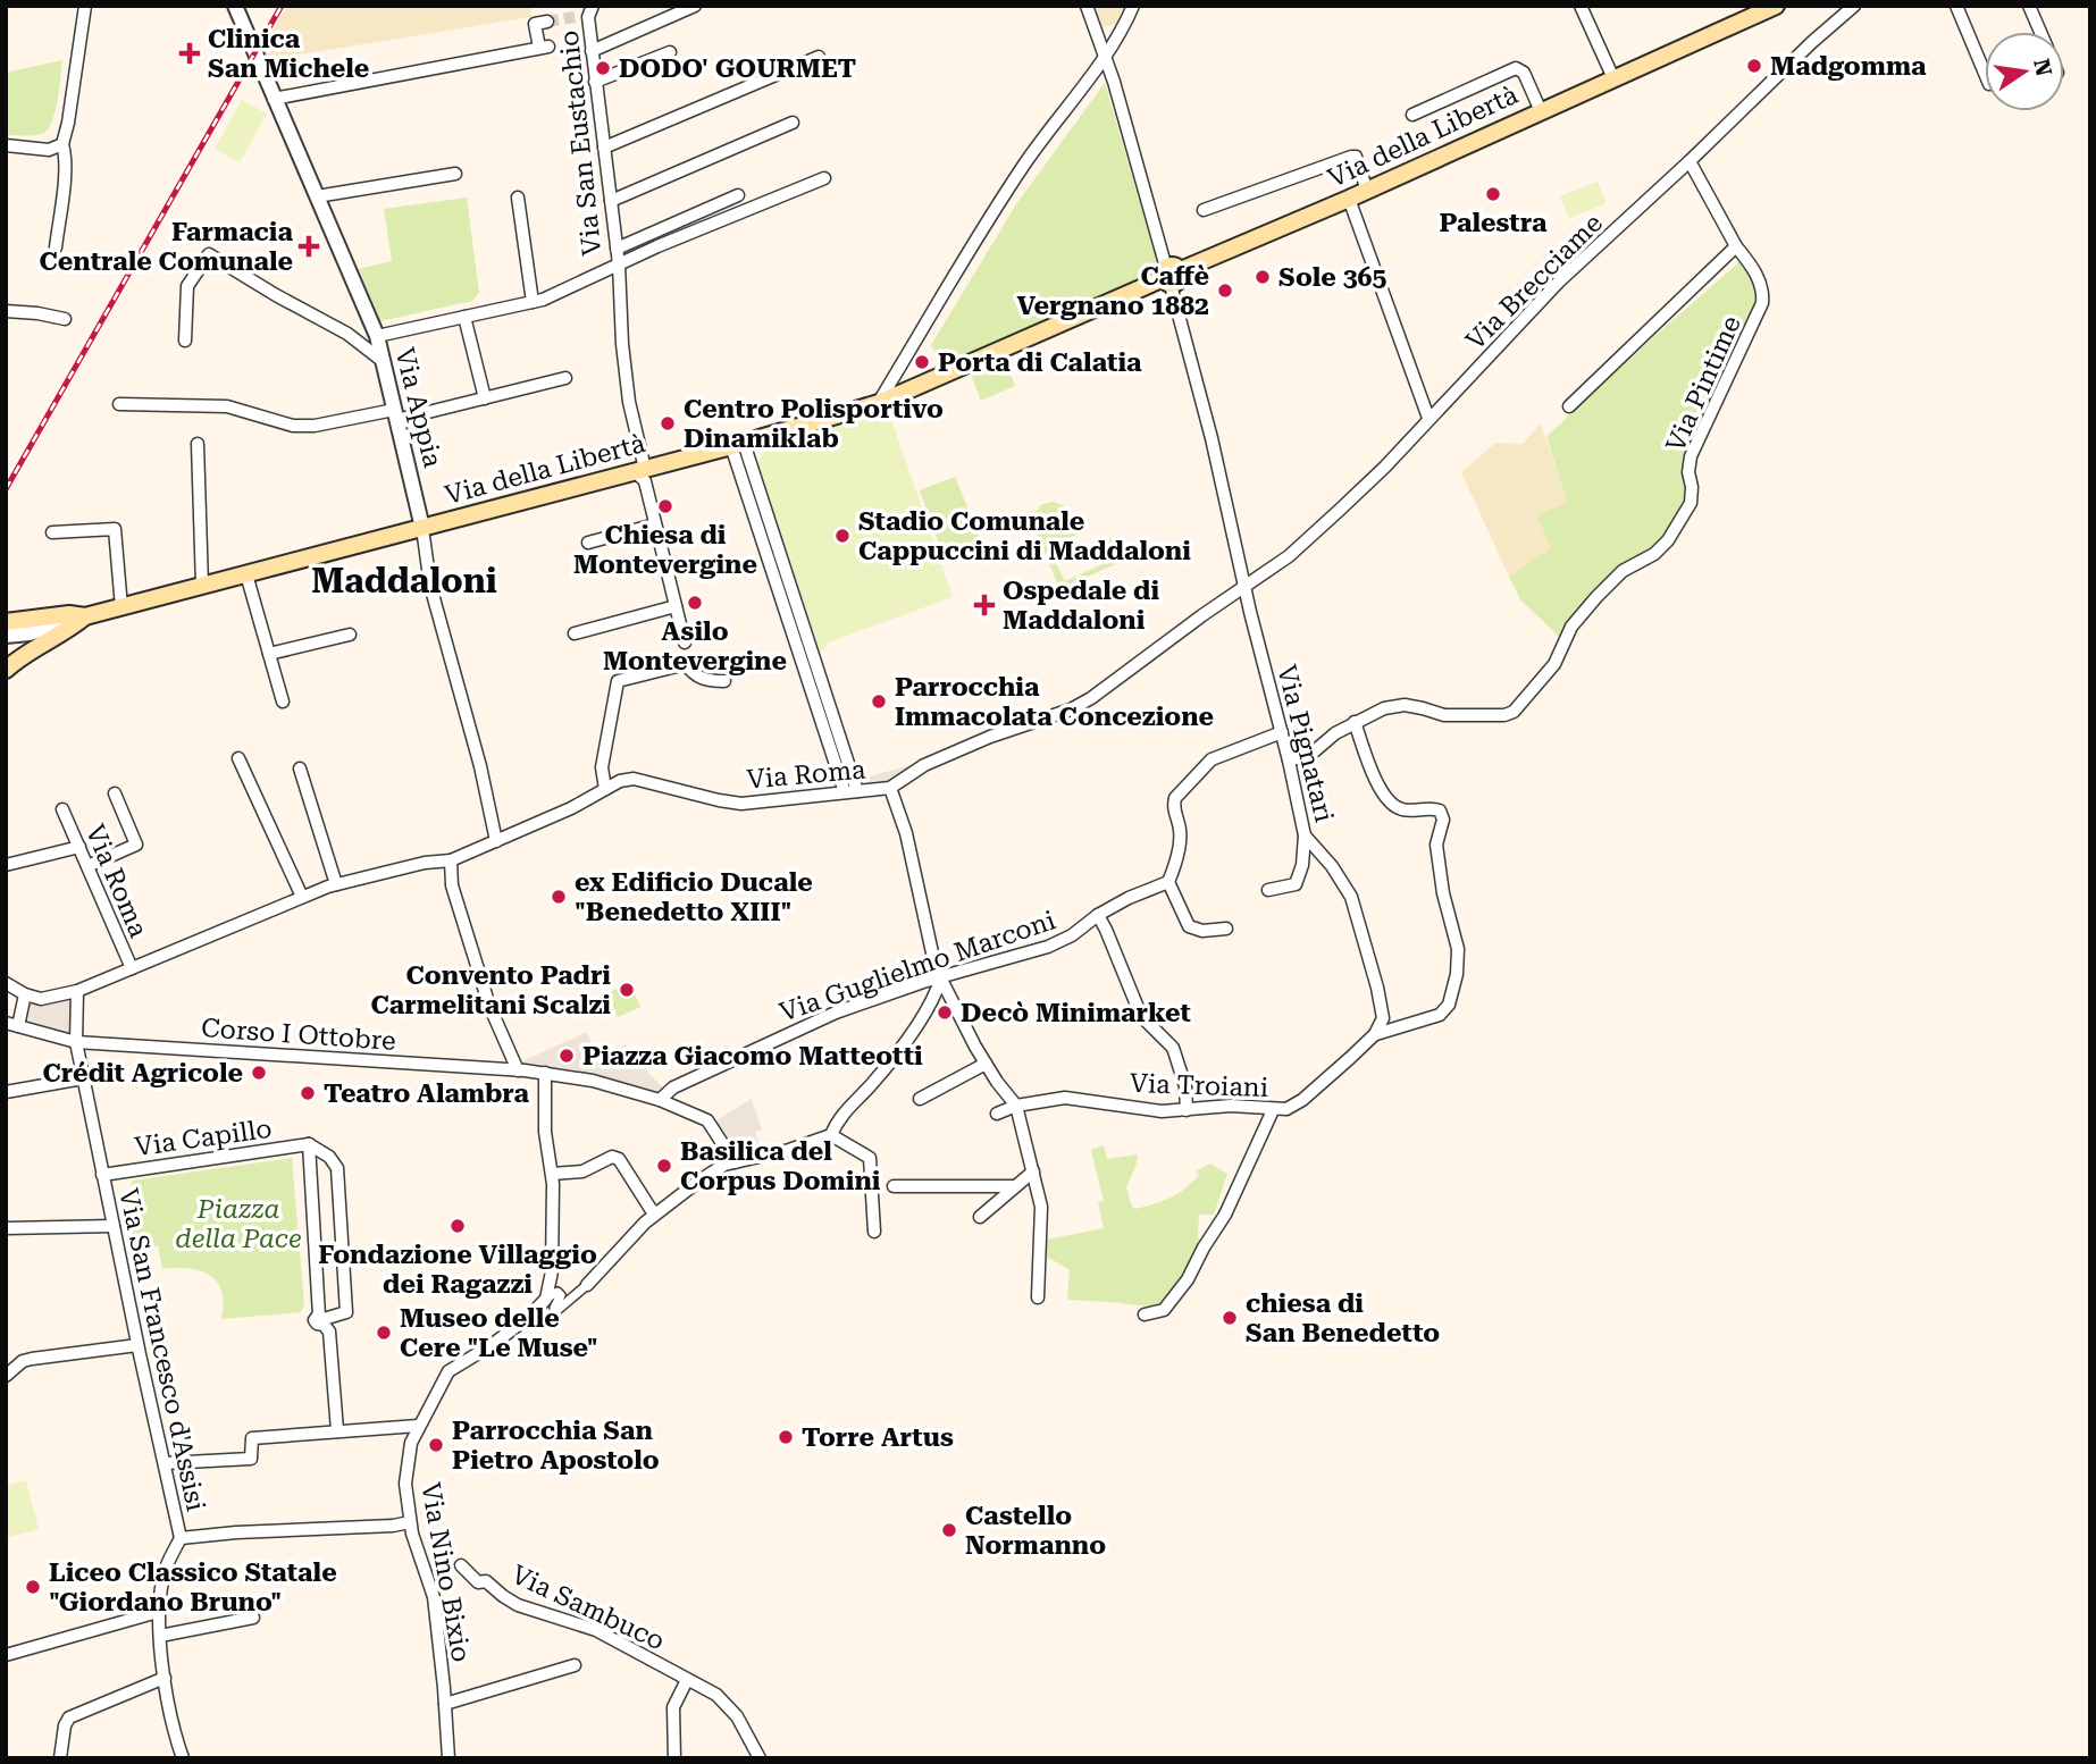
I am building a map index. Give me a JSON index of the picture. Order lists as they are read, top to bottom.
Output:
{
  "streets": {
    "main road": ["Via della Libertà"],
    "street": [
      "Via San Eustachio",
      "Via Brecciame",
      "Via Pintime",
      "Via Appia",
      "Via Pignatari",
      "Via Roma",
      "Via Guglielmo Marconi",
      "Corso I Ottobre",
      "Via Troiani",
      "Via Capillo",
      "Via San Francesco d'Assisi",
      "Via Nino Bixio",
      "Via Sambuco"
    ]
  },
  "crossings": [
    ["Via della Libertà", "Via Appia"],
    ["Via della Libertà", "Via Pignatari"],
    ["Via San Eustachio", "Via Appia"],
    ["Via Brecciame", "Via Pintime"],
    ["Via Brecciame", "Via Pignatari"],
    ["Via Brecciame", "Via Roma"],
    ["Via Pintime", "Via Pignatari"],
    ["Via Appia", "Via Roma"],
    ["Via Pignatari", "Via Roma"],
    ["Via Pignatari", "Via Troiani"],
    ["Via Roma", "Via San Francesco d'Assisi"],
    ["Via Guglielmo Marconi", "Corso I Ottobre"],
    ["Corso I Ottobre", "Via San Francesco d'Assisi"],
    ["Via Capillo", "Via San Francesco d'Assisi"]
  ],
  "districts": ["Maddaloni"],
  "parks": ["Piazza della Pace"],
  "places": {
    "health": ["Clinica San Michele", "Farmacia Centrale Comunale", "Ospedale di Maddaloni"],
    "other": [
      "Madgomma",
      "DODO' GOURMET",
      "Palestra",
      "Sole 365",
      "Caffè Vergnano 1882",
      "Porta di Calatia",
      "Centro Polisportivo Dinamiklab",
      "Chiesa di Montevergine",
      "Stadio Comunale Cappuccini di Maddaloni",
      "Asilo Montevergine",
      "Parrocchia Immacolata Concezione",
      "ex Edificio Ducale \"Benedetto XIII\"",
      "Convento Padri Carmelitani Scalzi",
      "Decò Minimarket",
      "Piazza Giacomo Matteotti",
      "Crédit Agricole",
      "Teatro Alambra",
      "Basilica del Corpus Domini",
      "Fondazione Villaggio dei Ragazzi",
      "chiesa di San Benedetto",
      "Museo delle Cere \"Le Muse\"",
      "Torre Artus",
      "Parrocchia San Pietro Apostolo",
      "Castello Normanno",
      "Liceo Classico Statale \"Giordano Bruno\""
    ]
  },
  "north": "right"
}
